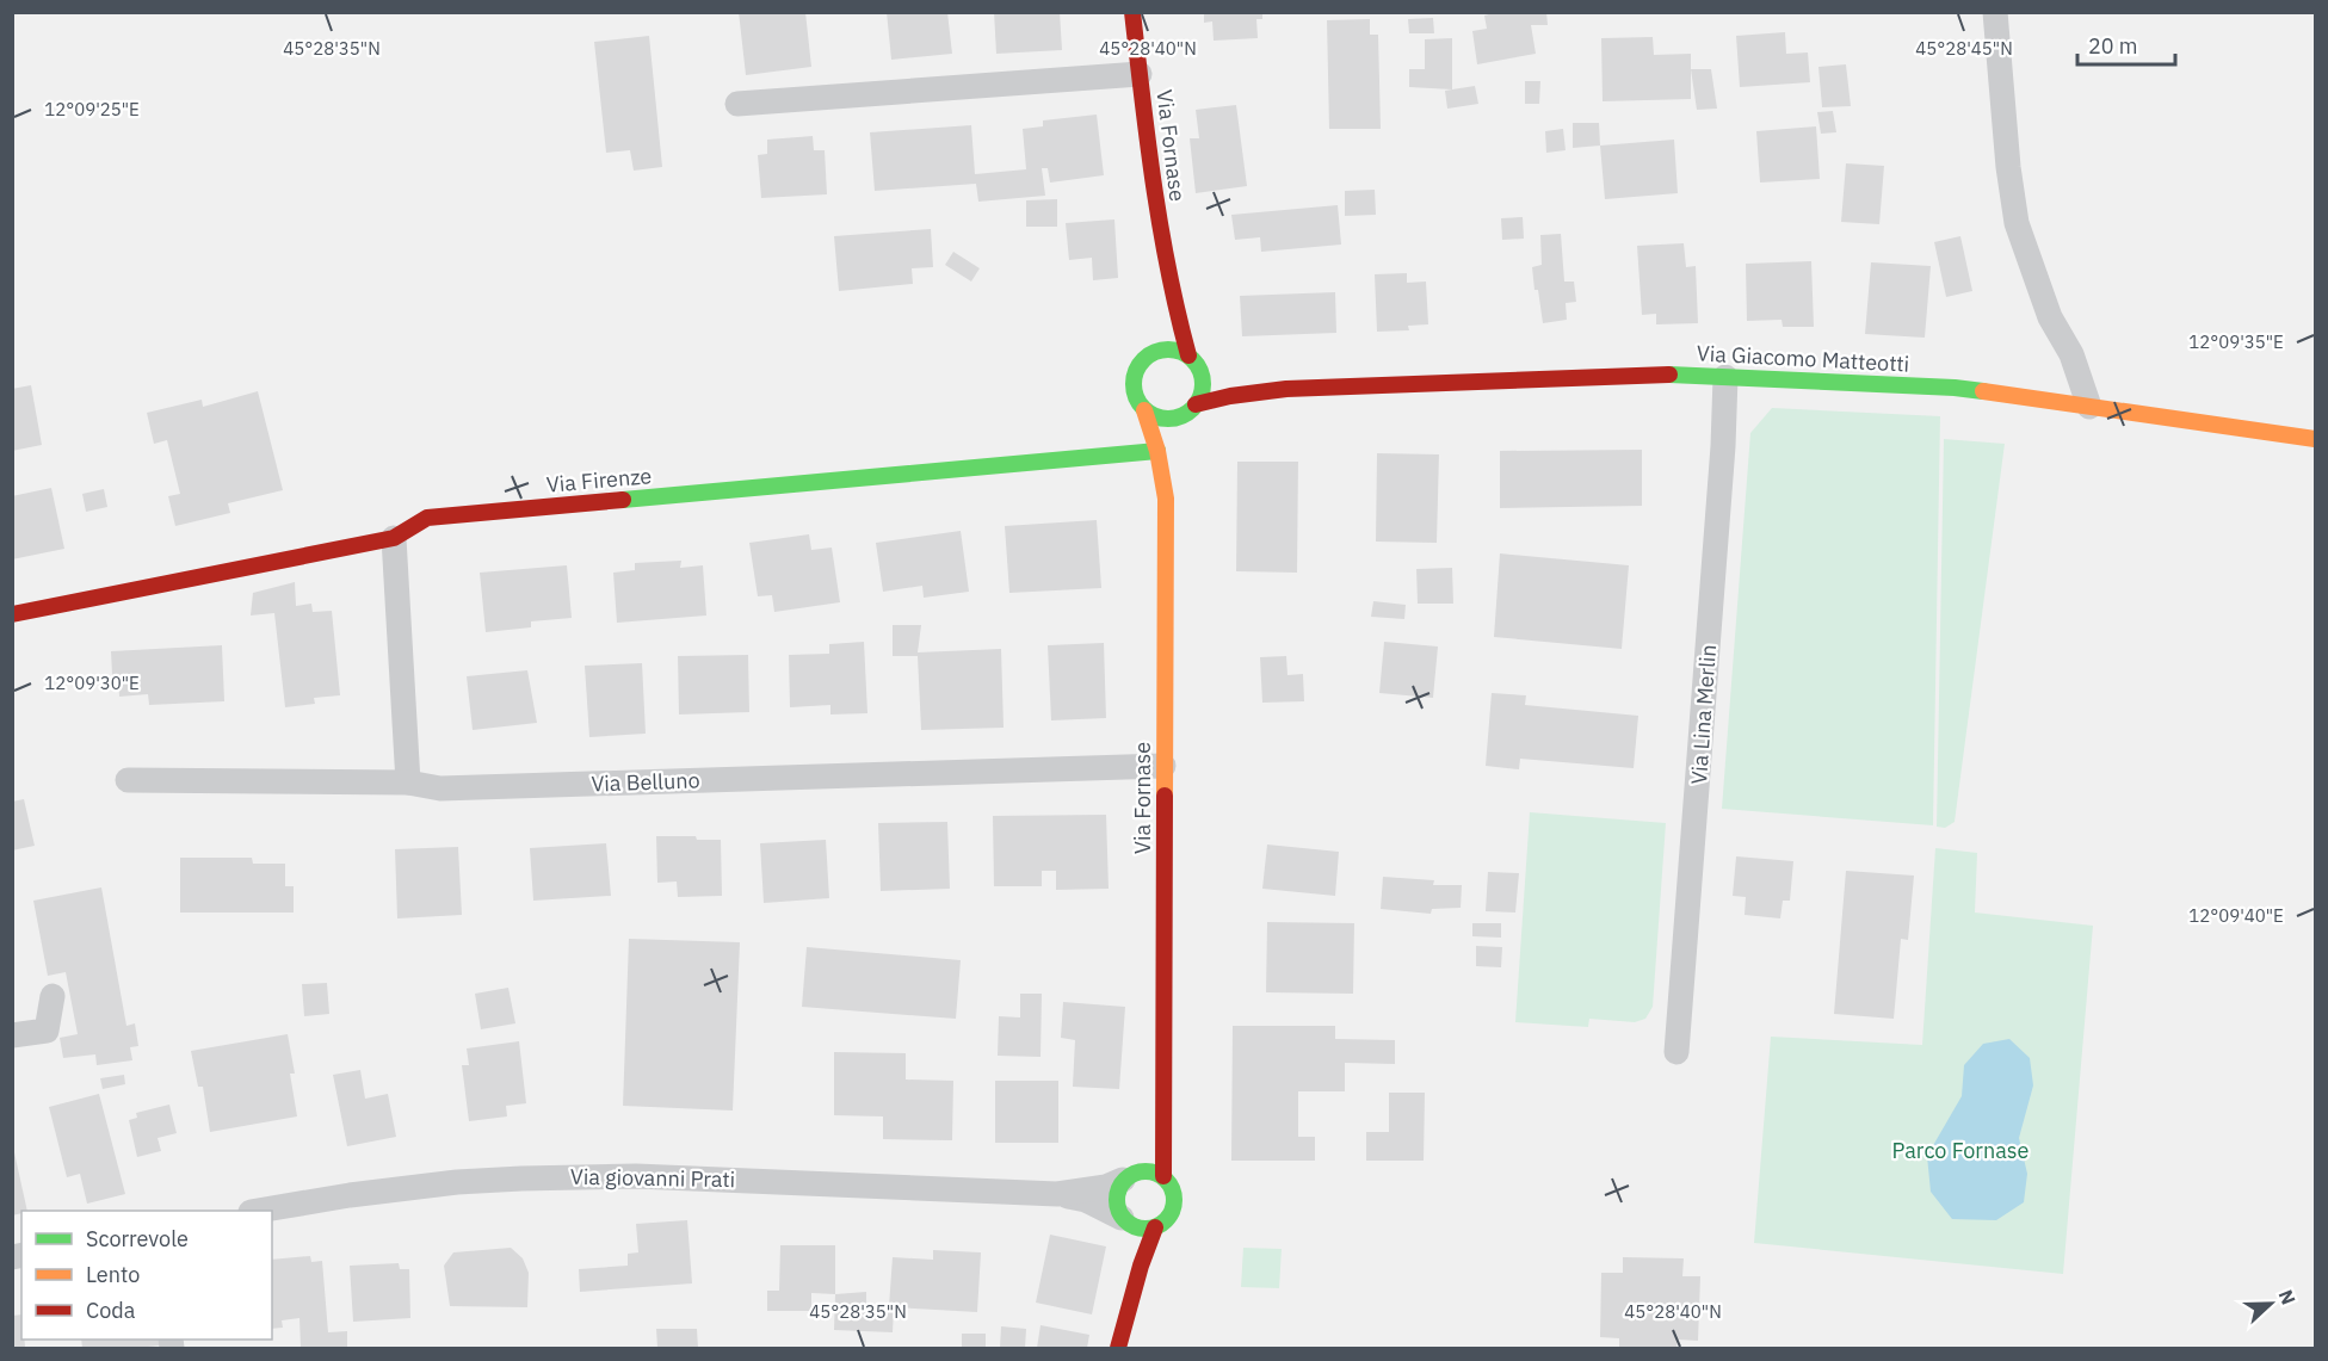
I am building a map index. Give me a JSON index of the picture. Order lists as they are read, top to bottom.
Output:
{
  "streets": {
    "street": [
      "Via Fornase",
      "Via Giacomo Matteotti",
      "Via Firenze",
      "Via Lina Merlin",
      "Via Belluno",
      "Via giovanni Prati"
    ]
  },
  "crossings": [
    ["Via Fornase", "Via Giacomo Matteotti"],
    ["Via Fornase", "Via Firenze"],
    ["Via Fornase", "Via Belluno"],
    ["Via Giacomo Matteotti", "Via Lina Merlin"]
  ],
  "parks": ["Parco Fornase"],
  "legend": ["Scorrevole", "Lento", "Coda"],
  "scale_bar": "20 m",
  "north": "right",
  "coordinates": [
    "45°28'35\"N",
    "45°28'40\"N",
    "45°28'45\"N",
    "12°09'25\"E",
    "12°09'35\"E",
    "12°09'30\"E",
    "12°09'40\"E"
  ]
}
